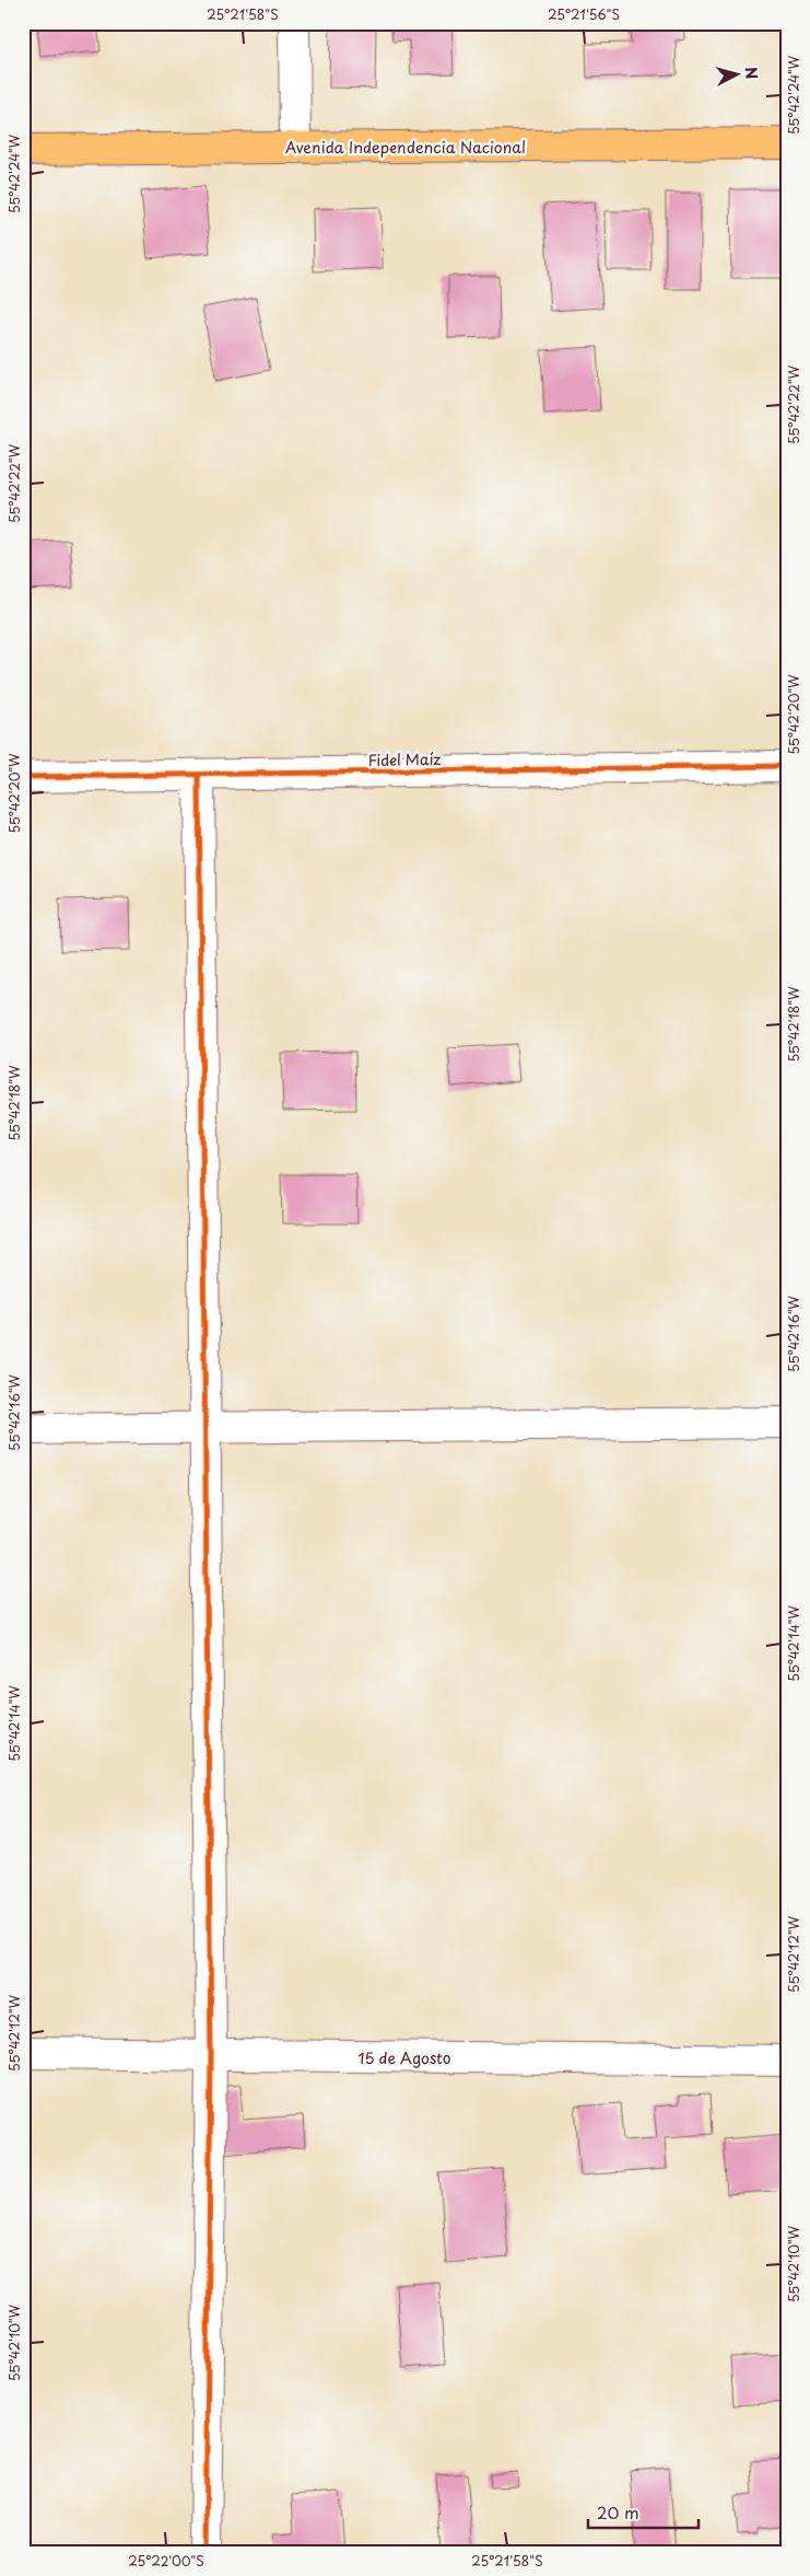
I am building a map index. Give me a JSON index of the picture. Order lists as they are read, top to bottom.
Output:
{
  "streets": {
    "main road": ["Avenida Independencia Nacional"],
    "street": ["Fidel Maíz", "15 de Agosto"]
  },
  "scale_bar": "20 m",
  "north": "right",
  "coordinates": [
    "25°21'58\"S",
    "25°21'56\"S",
    "55°42'24\"W",
    "55°42'22\"W",
    "55°42'20\"W",
    "55°42'18\"W",
    "55°42'16\"W",
    "55°42'14\"W",
    "55°42'12\"W",
    "55°42'10\"W",
    "25°22'00\"S"
  ]
}
